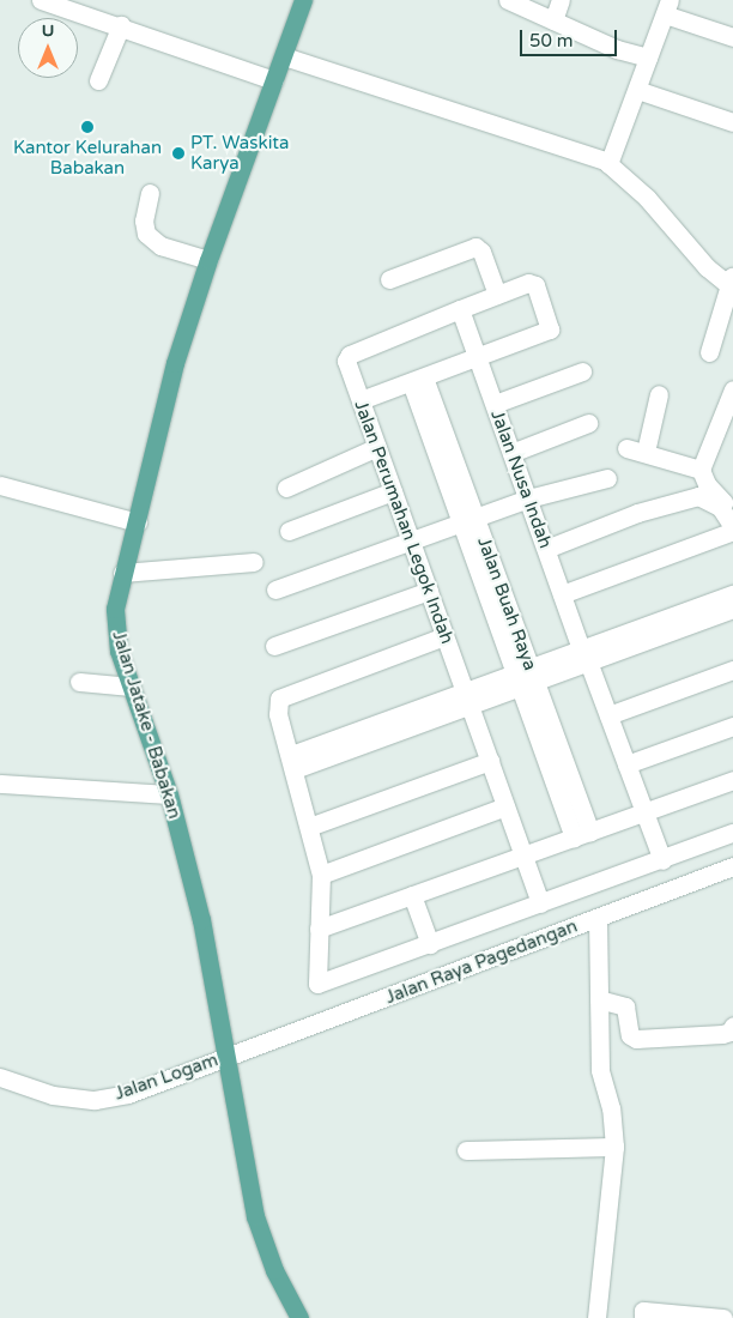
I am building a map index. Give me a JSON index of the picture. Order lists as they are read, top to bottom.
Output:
{
  "streets": {
    "main road": ["Jalan Jatake - Babakan"],
    "street": [
      "Jalan Nusa Indah",
      "Jalan Perumahan Legok Indah",
      "Jalan Buah Raya",
      "Jalan Raya Pagedangan",
      "Jalan Logam"
    ]
  },
  "crossings": [
    ["Jalan Nusa Indah", "Jalan Perumahan Legok Indah"],
    ["Jalan Jatake - Babakan", "Jalan Raya Pagedangan"],
    ["Jalan Jatake - Babakan", "Jalan Logam"],
    ["Jalan Raya Pagedangan", "Jalan Logam"]
  ],
  "places": ["Kantor Kelurahan Babakan", "PT. Waskita Karya"],
  "scale_bar": "50 m",
  "north": "top"
}
